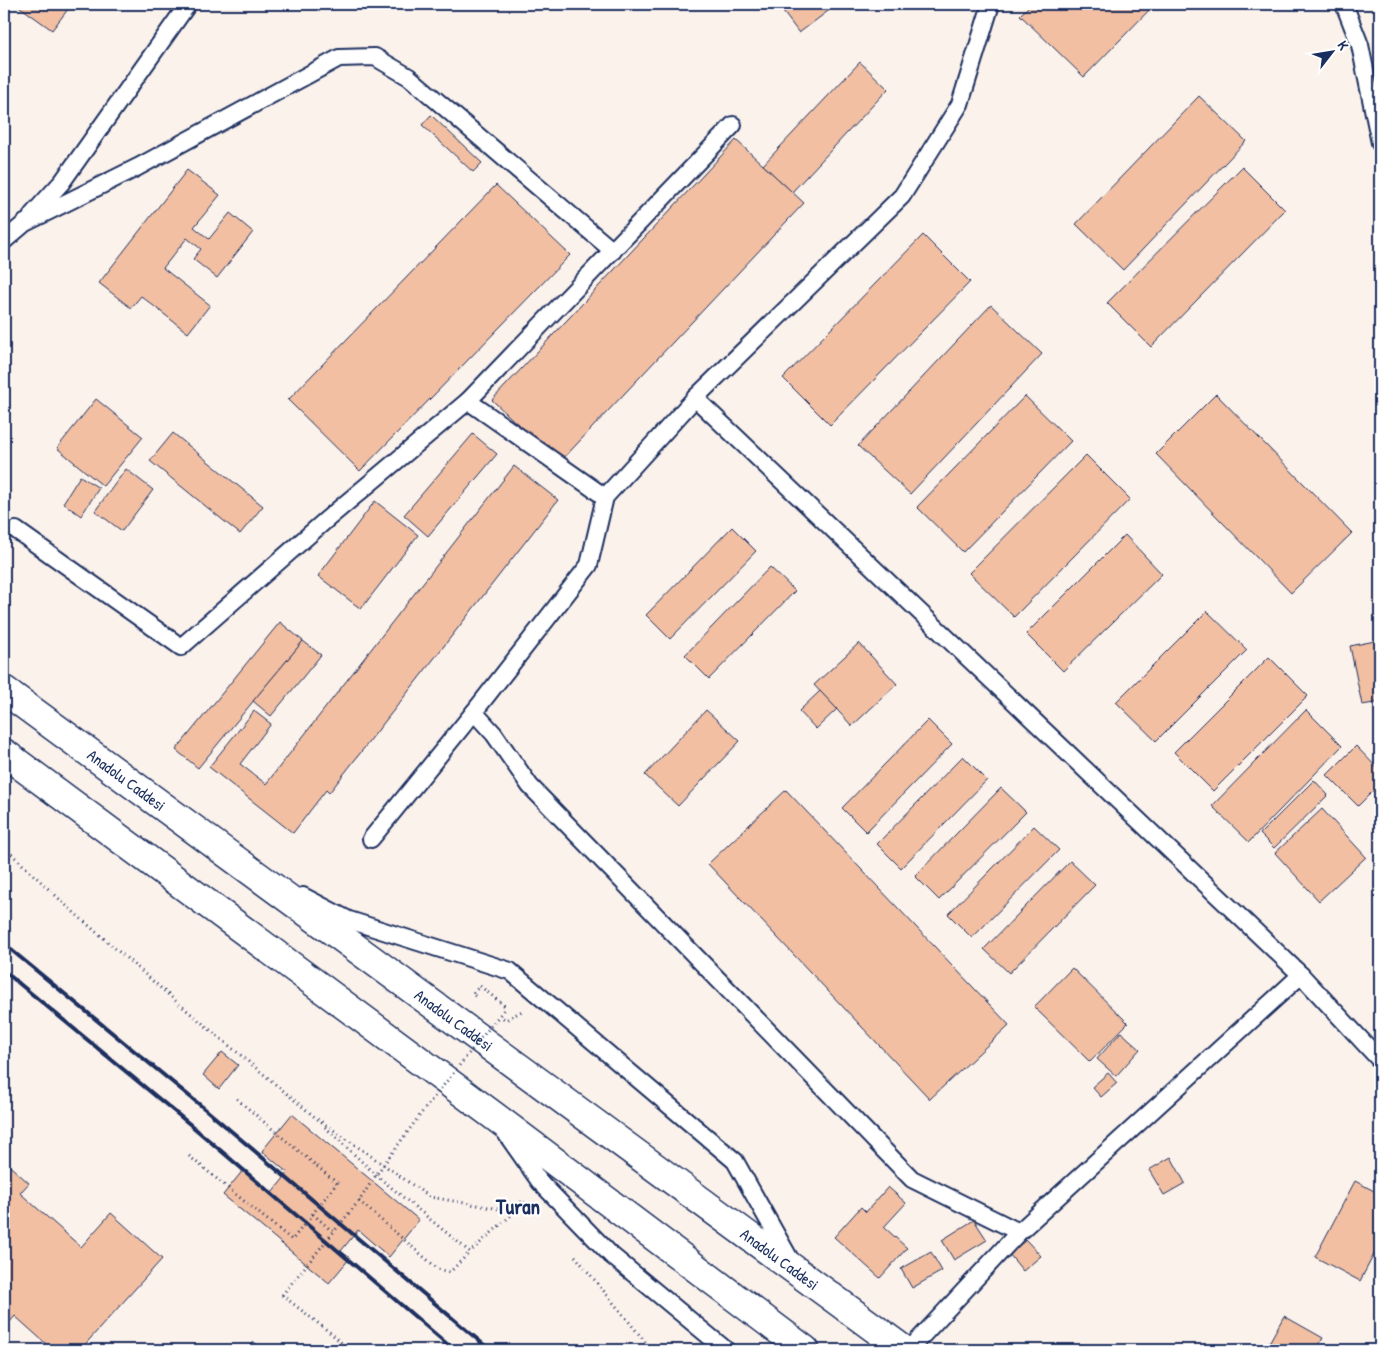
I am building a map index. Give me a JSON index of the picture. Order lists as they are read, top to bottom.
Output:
{
  "streets": {
    "highway": ["Anadolu Caddesi"]
  },
  "districts": ["Turan"],
  "north": "top right"
}
